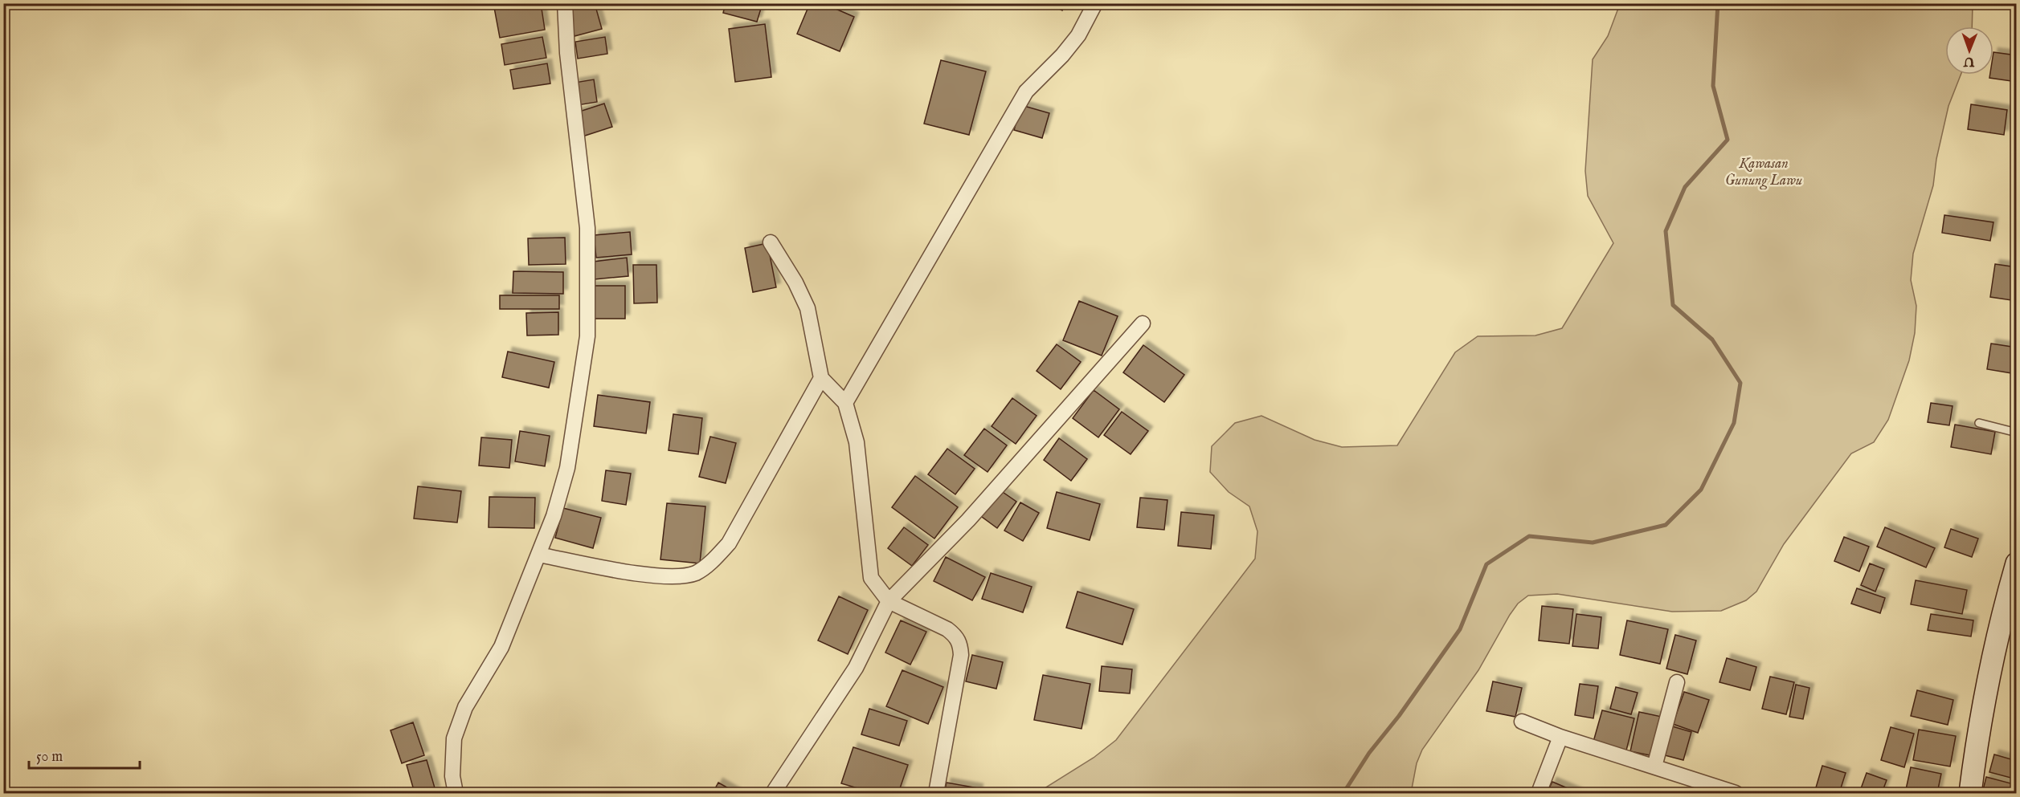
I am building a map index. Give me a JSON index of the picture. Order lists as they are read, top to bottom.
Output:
{
  "parks": ["Kawasan Gunung Lawu"],
  "scale_bar": "50 m",
  "north": "bottom"
}
